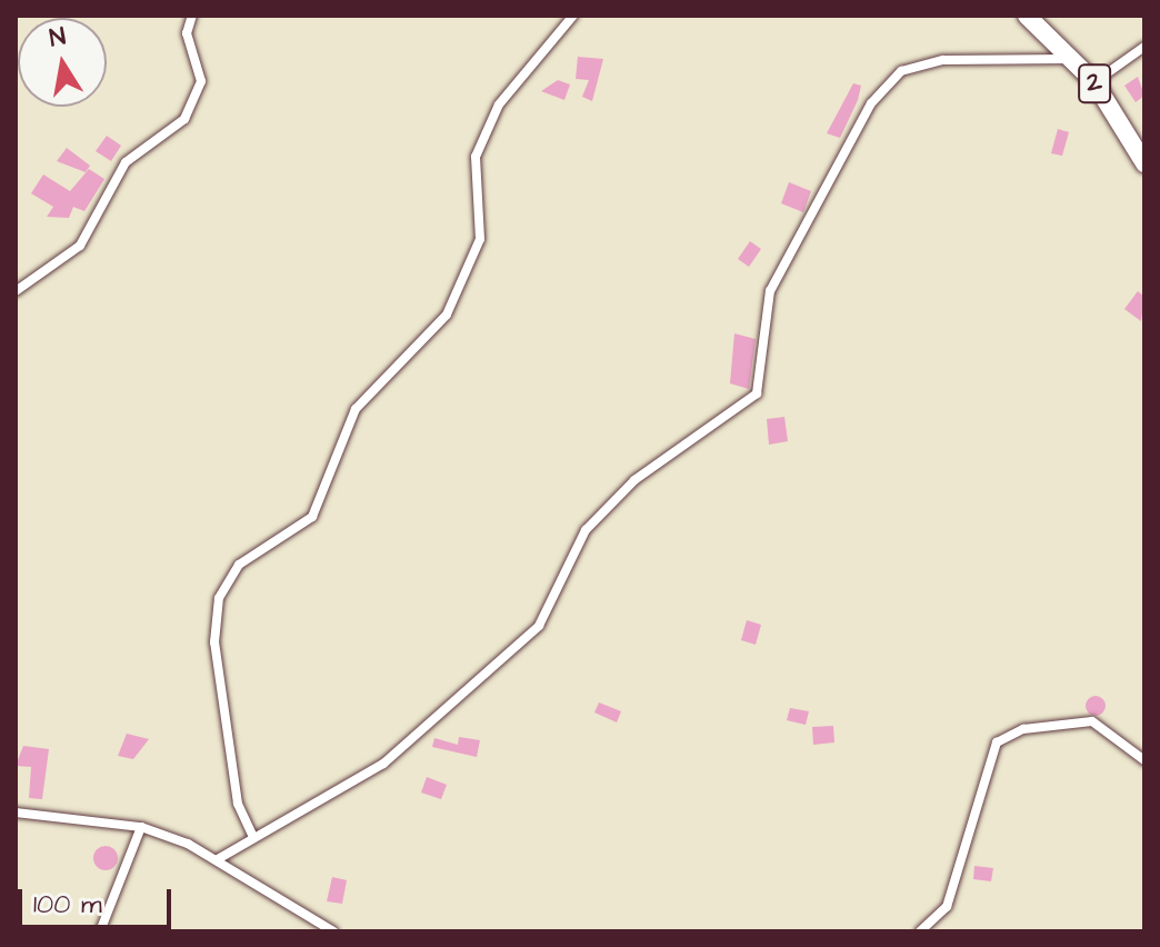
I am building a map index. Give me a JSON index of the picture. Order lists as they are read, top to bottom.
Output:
{
  "streets": {
    "highway": ["2"]
  },
  "scale_bar": "100 m",
  "north": "top"
}
